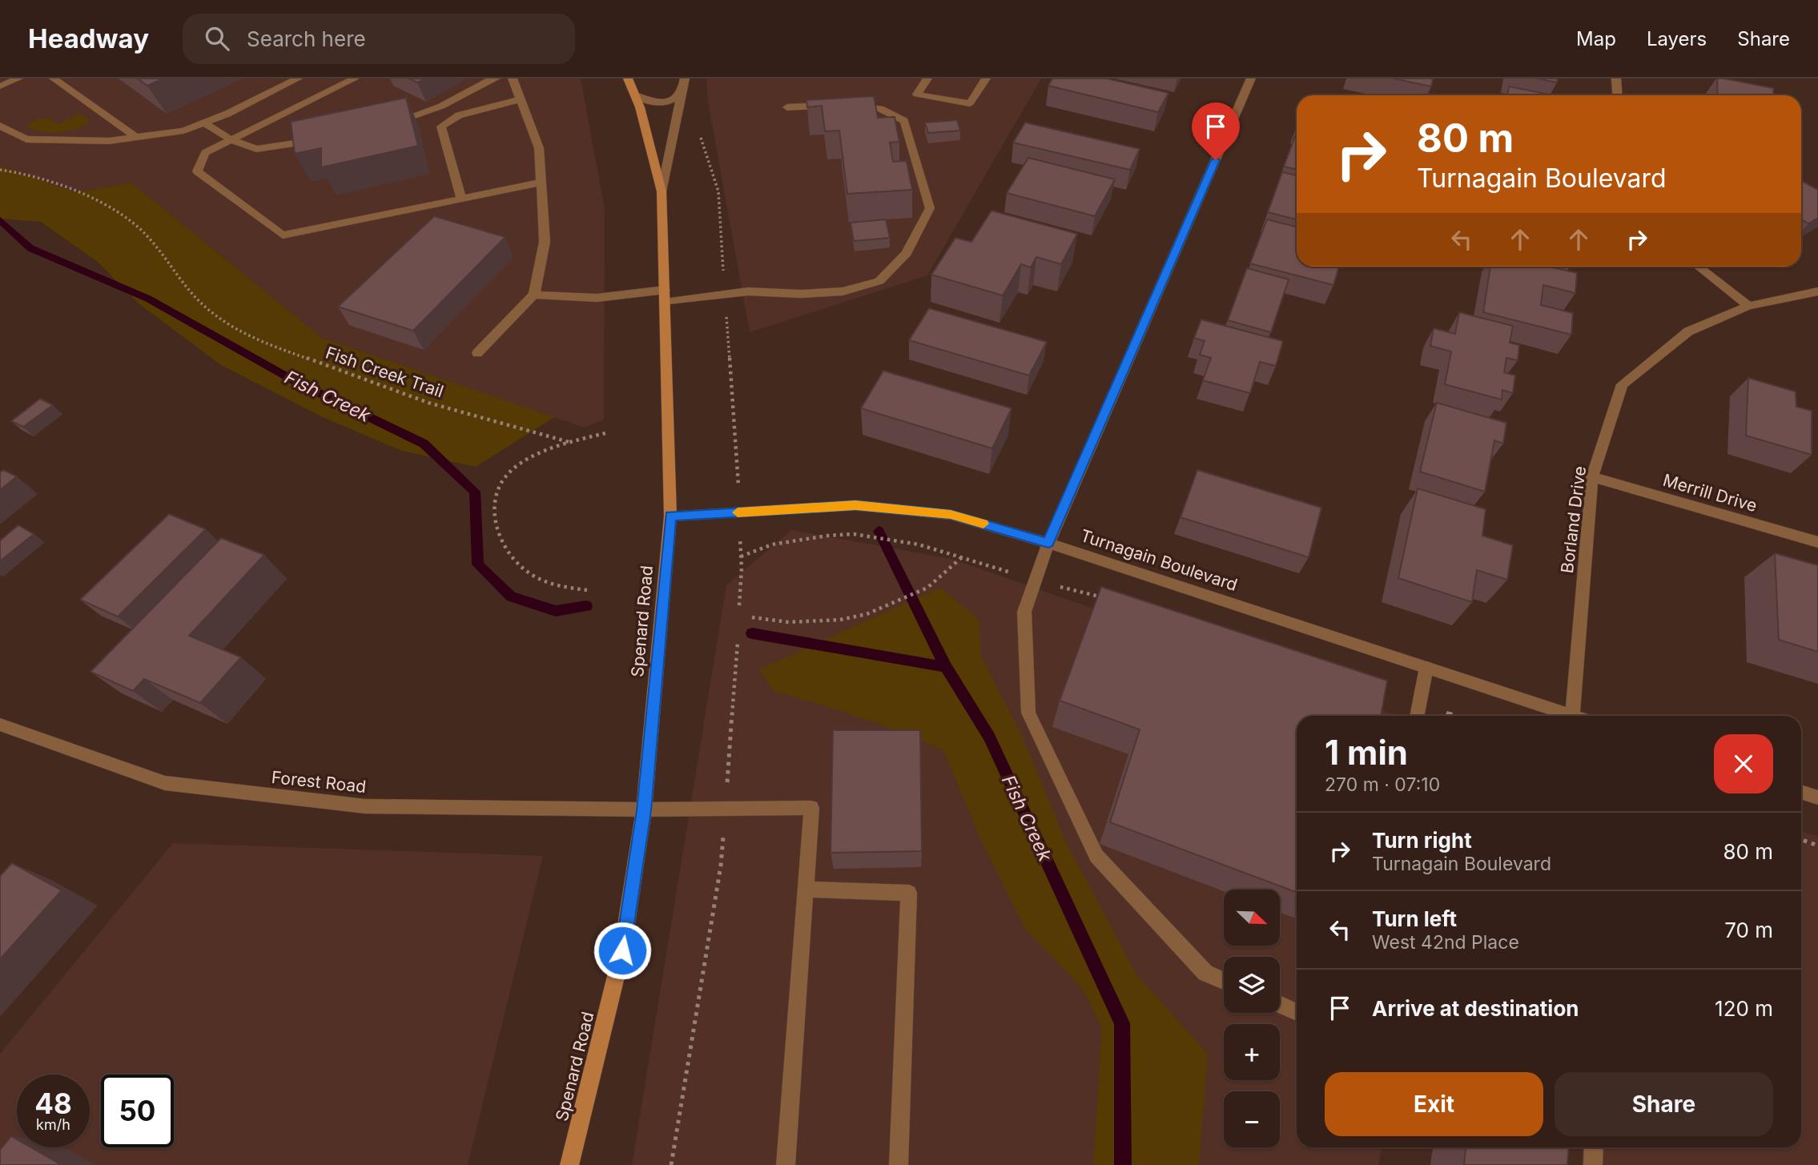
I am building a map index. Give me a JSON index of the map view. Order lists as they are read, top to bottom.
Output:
{
  "streets": {
    "main road": ["Spenard Road"],
    "street": [
      "Merrill Drive",
      "Borland Drive",
      "Turnagain Boulevard",
      "Forest Road"
    ],
    "path": ["Fish Creek Trail"]
  },
  "crossings": [
    ["Merrill Drive", "Borland Drive"],
    ["Borland Drive", "Turnagain Boulevard"],
    ["Turnagain Boulevard", "Spenard Road"],
    ["Spenard Road", "Forest Road"]
  ],
  "water": ["Fish Creek"],
  "north": "bottom right",
  "page": {
    "header": "Headway",
    "search": "Search here",
    "nav": ["Map", "Layers", "Share"],
    "turn": ["80 m", "Turnagain Boulevard"],
    "heading": ["1 min", "270 m · 07:10"],
    "list": [
      {
        "name": "Turn right",
        "note": "Turnagain Boulevard",
        "value": "80 m"
      },
      {
        "name": "Turn left",
        "note": "West 42nd Place",
        "value": "70 m"
      },
      {
        "name": "Arrive at destination",
        "value": "120 m"
      }
    ],
    "map_buttons": ["+", "−"],
    "buttons": ["Exit", "Share"],
    "speed": "48 km/h",
    "limit": "50"
  }
}
